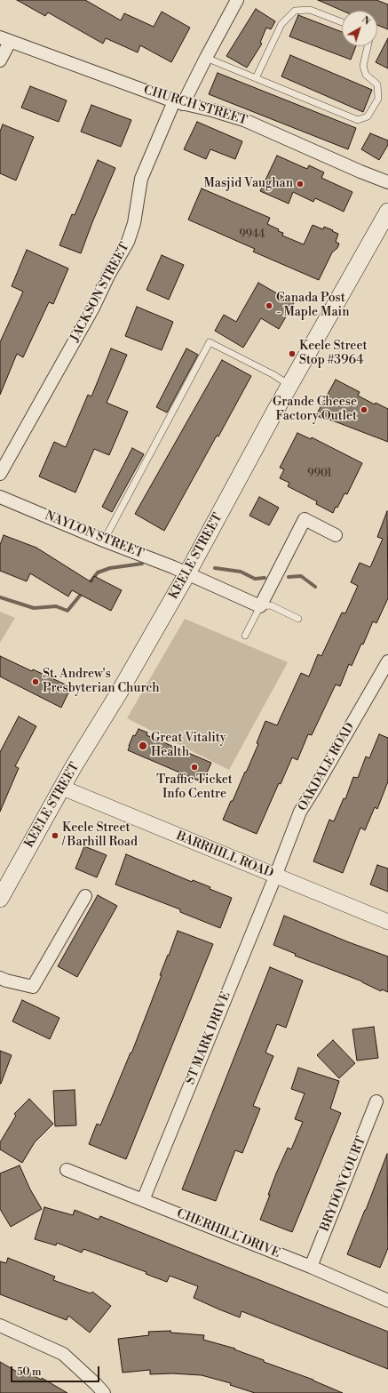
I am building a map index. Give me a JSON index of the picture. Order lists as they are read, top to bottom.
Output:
{
  "streets": {
    "main road": ["KEELE STREET"],
    "street": [
      "CHURCH STREET",
      "JACKSON STREET",
      "NAYLON STREET",
      "OAKDALE ROAD",
      "BARRHILL ROAD",
      "ST MARK DRIVE",
      "BRYDON COURT",
      "CHERHILL DRIVE"
    ]
  },
  "crossings": [
    ["CHURCH STREET", "JACKSON STREET"],
    ["NAYLON STREET", "KEELE STREET"],
    ["KEELE STREET", "BARRHILL ROAD"],
    ["OAKDALE ROAD", "BARRHILL ROAD"],
    ["OAKDALE ROAD", "ST MARK DRIVE"],
    ["BARRHILL ROAD", "ST MARK DRIVE"],
    ["ST MARK DRIVE", "CHERHILL DRIVE"],
    ["BRYDON COURT", "CHERHILL DRIVE"]
  ],
  "places": [
    "Masjid Vaughan",
    "Canada Post - Maple Main",
    "Keele Street Stop #3964",
    "Grande Cheese Factory Outlet",
    "St. Andrew's Presbyterian Church",
    "Great Vitality Health",
    "Traffic Ticket Info Centre",
    "Keele Street / Barhill Road"
  ],
  "house_numbers": ["9944", "9901"],
  "scale_bar": "50 m",
  "north": "top right"
}
